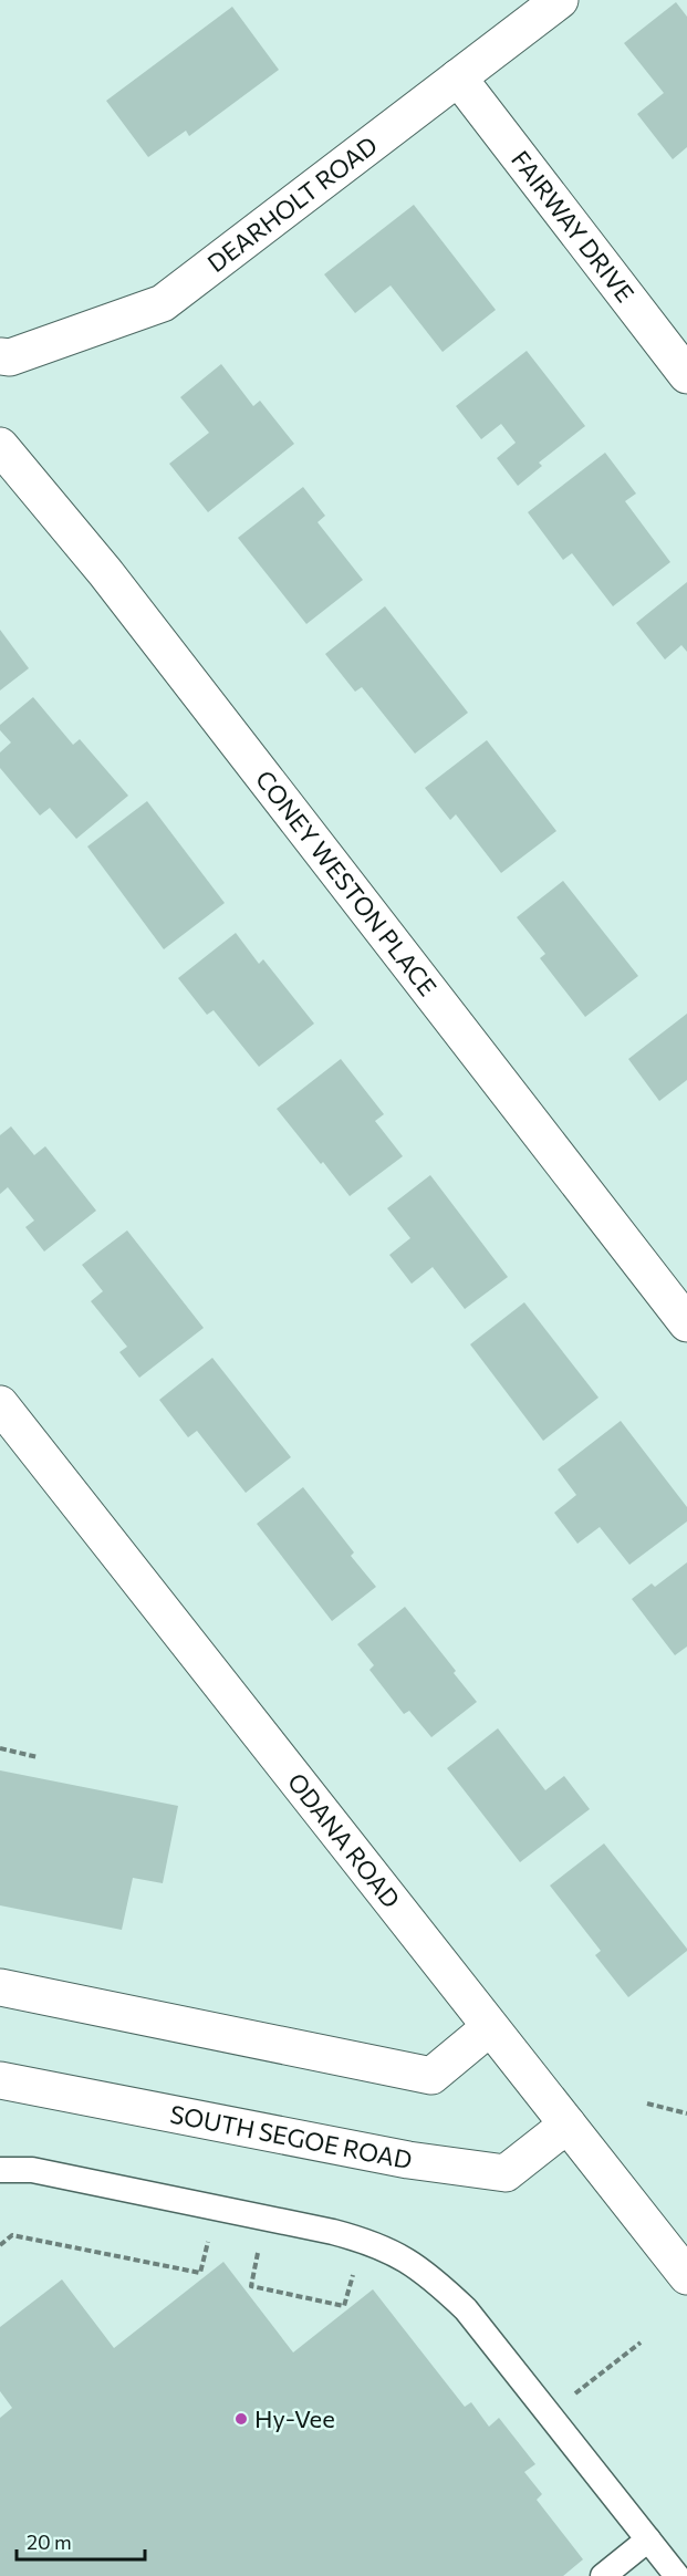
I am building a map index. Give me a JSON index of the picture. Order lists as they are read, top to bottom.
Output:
{
  "streets": {
    "street": [
      "DEARHOLT ROAD",
      "FAIRWAY DRIVE",
      "CONEY WESTON PLACE",
      "ODANA ROAD",
      "SOUTH SEGOE ROAD"
    ]
  },
  "crossings": [
    ["DEARHOLT ROAD", "FAIRWAY DRIVE"],
    ["ODANA ROAD", "SOUTH SEGOE ROAD"]
  ],
  "places": ["Hy-Vee"],
  "scale_bar": "20 m"
}
